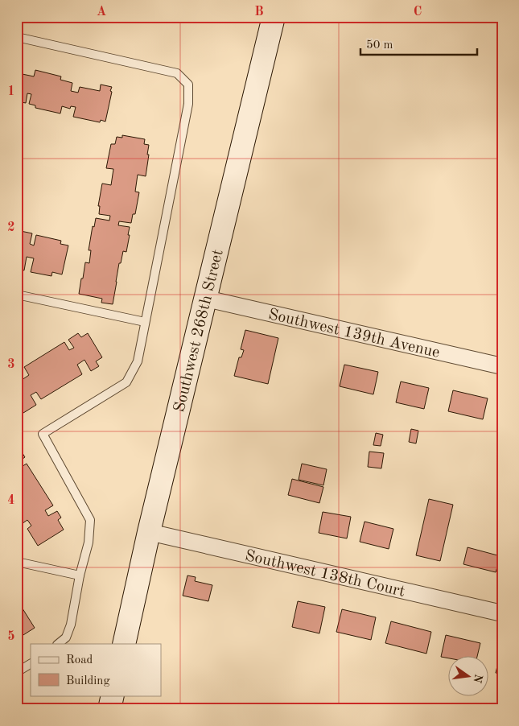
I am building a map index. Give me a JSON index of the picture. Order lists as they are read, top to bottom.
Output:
{
  "streets": {
    "main road": ["Southwest 268th Street"],
    "street": ["Southwest 139th Avenue", "Southwest 138th Court"]
  },
  "crossings": [
    ["Southwest 268th Street", "Southwest 139th Avenue"],
    ["Southwest 268th Street", "Southwest 138th Court"]
  ],
  "legend": ["Road", "Building"],
  "scale_bar": "50 m",
  "north": "right",
  "grid": {
    "columns": ["A", "B", "C"],
    "rows": [
      "1",
      "2",
      "3",
      "4",
      "5"
    ]
  }
}
